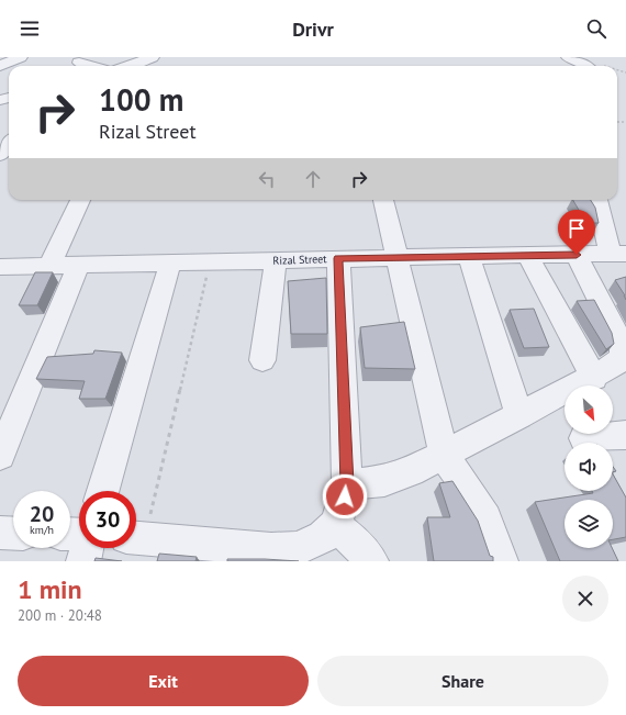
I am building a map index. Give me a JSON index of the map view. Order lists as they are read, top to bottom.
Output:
{
  "streets": {
    "street": ["Rizal Street"]
  },
  "north": "bottom right",
  "page": {
    "header": "Drivr",
    "turn": ["100 m", "Rizal Street"],
    "speed": "20 km/h",
    "limit": "30",
    "heading": ["1 min", "200 m · 20:48"],
    "buttons": ["Exit", "Share"]
  }
}
